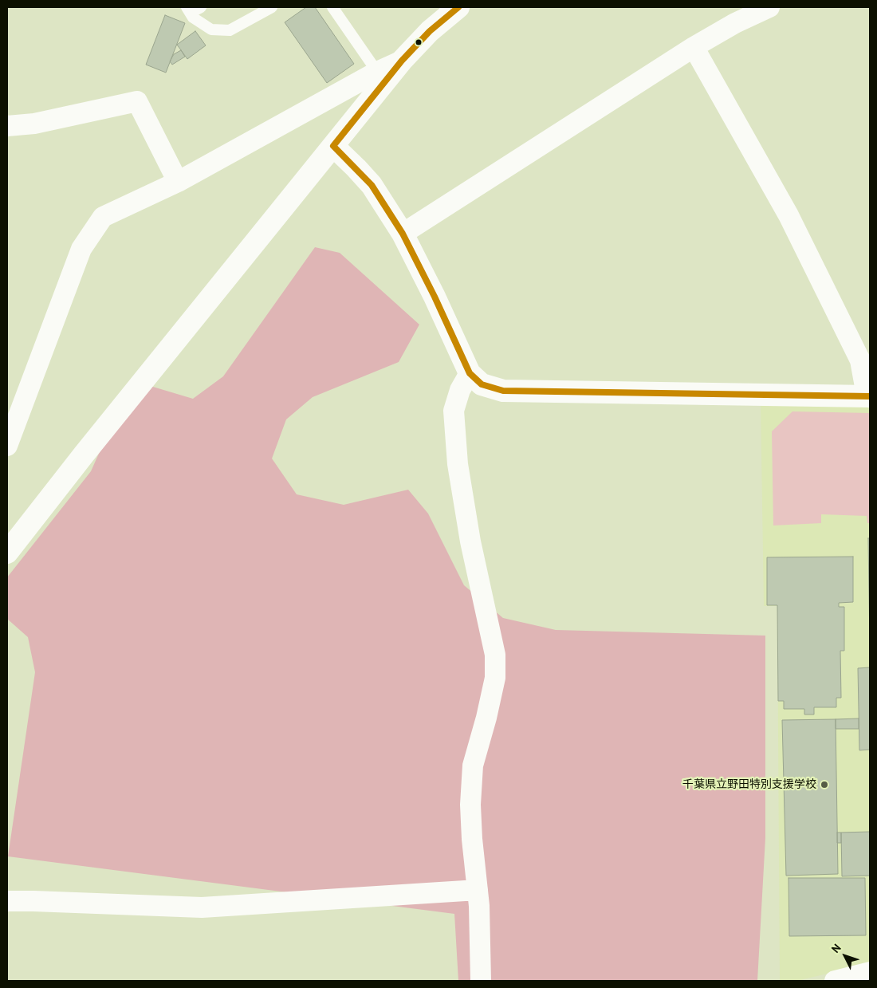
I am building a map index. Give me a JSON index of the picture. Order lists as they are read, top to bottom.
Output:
{
  "places": ["千葉県立野田特別支援学校"],
  "north": "top left"
}
